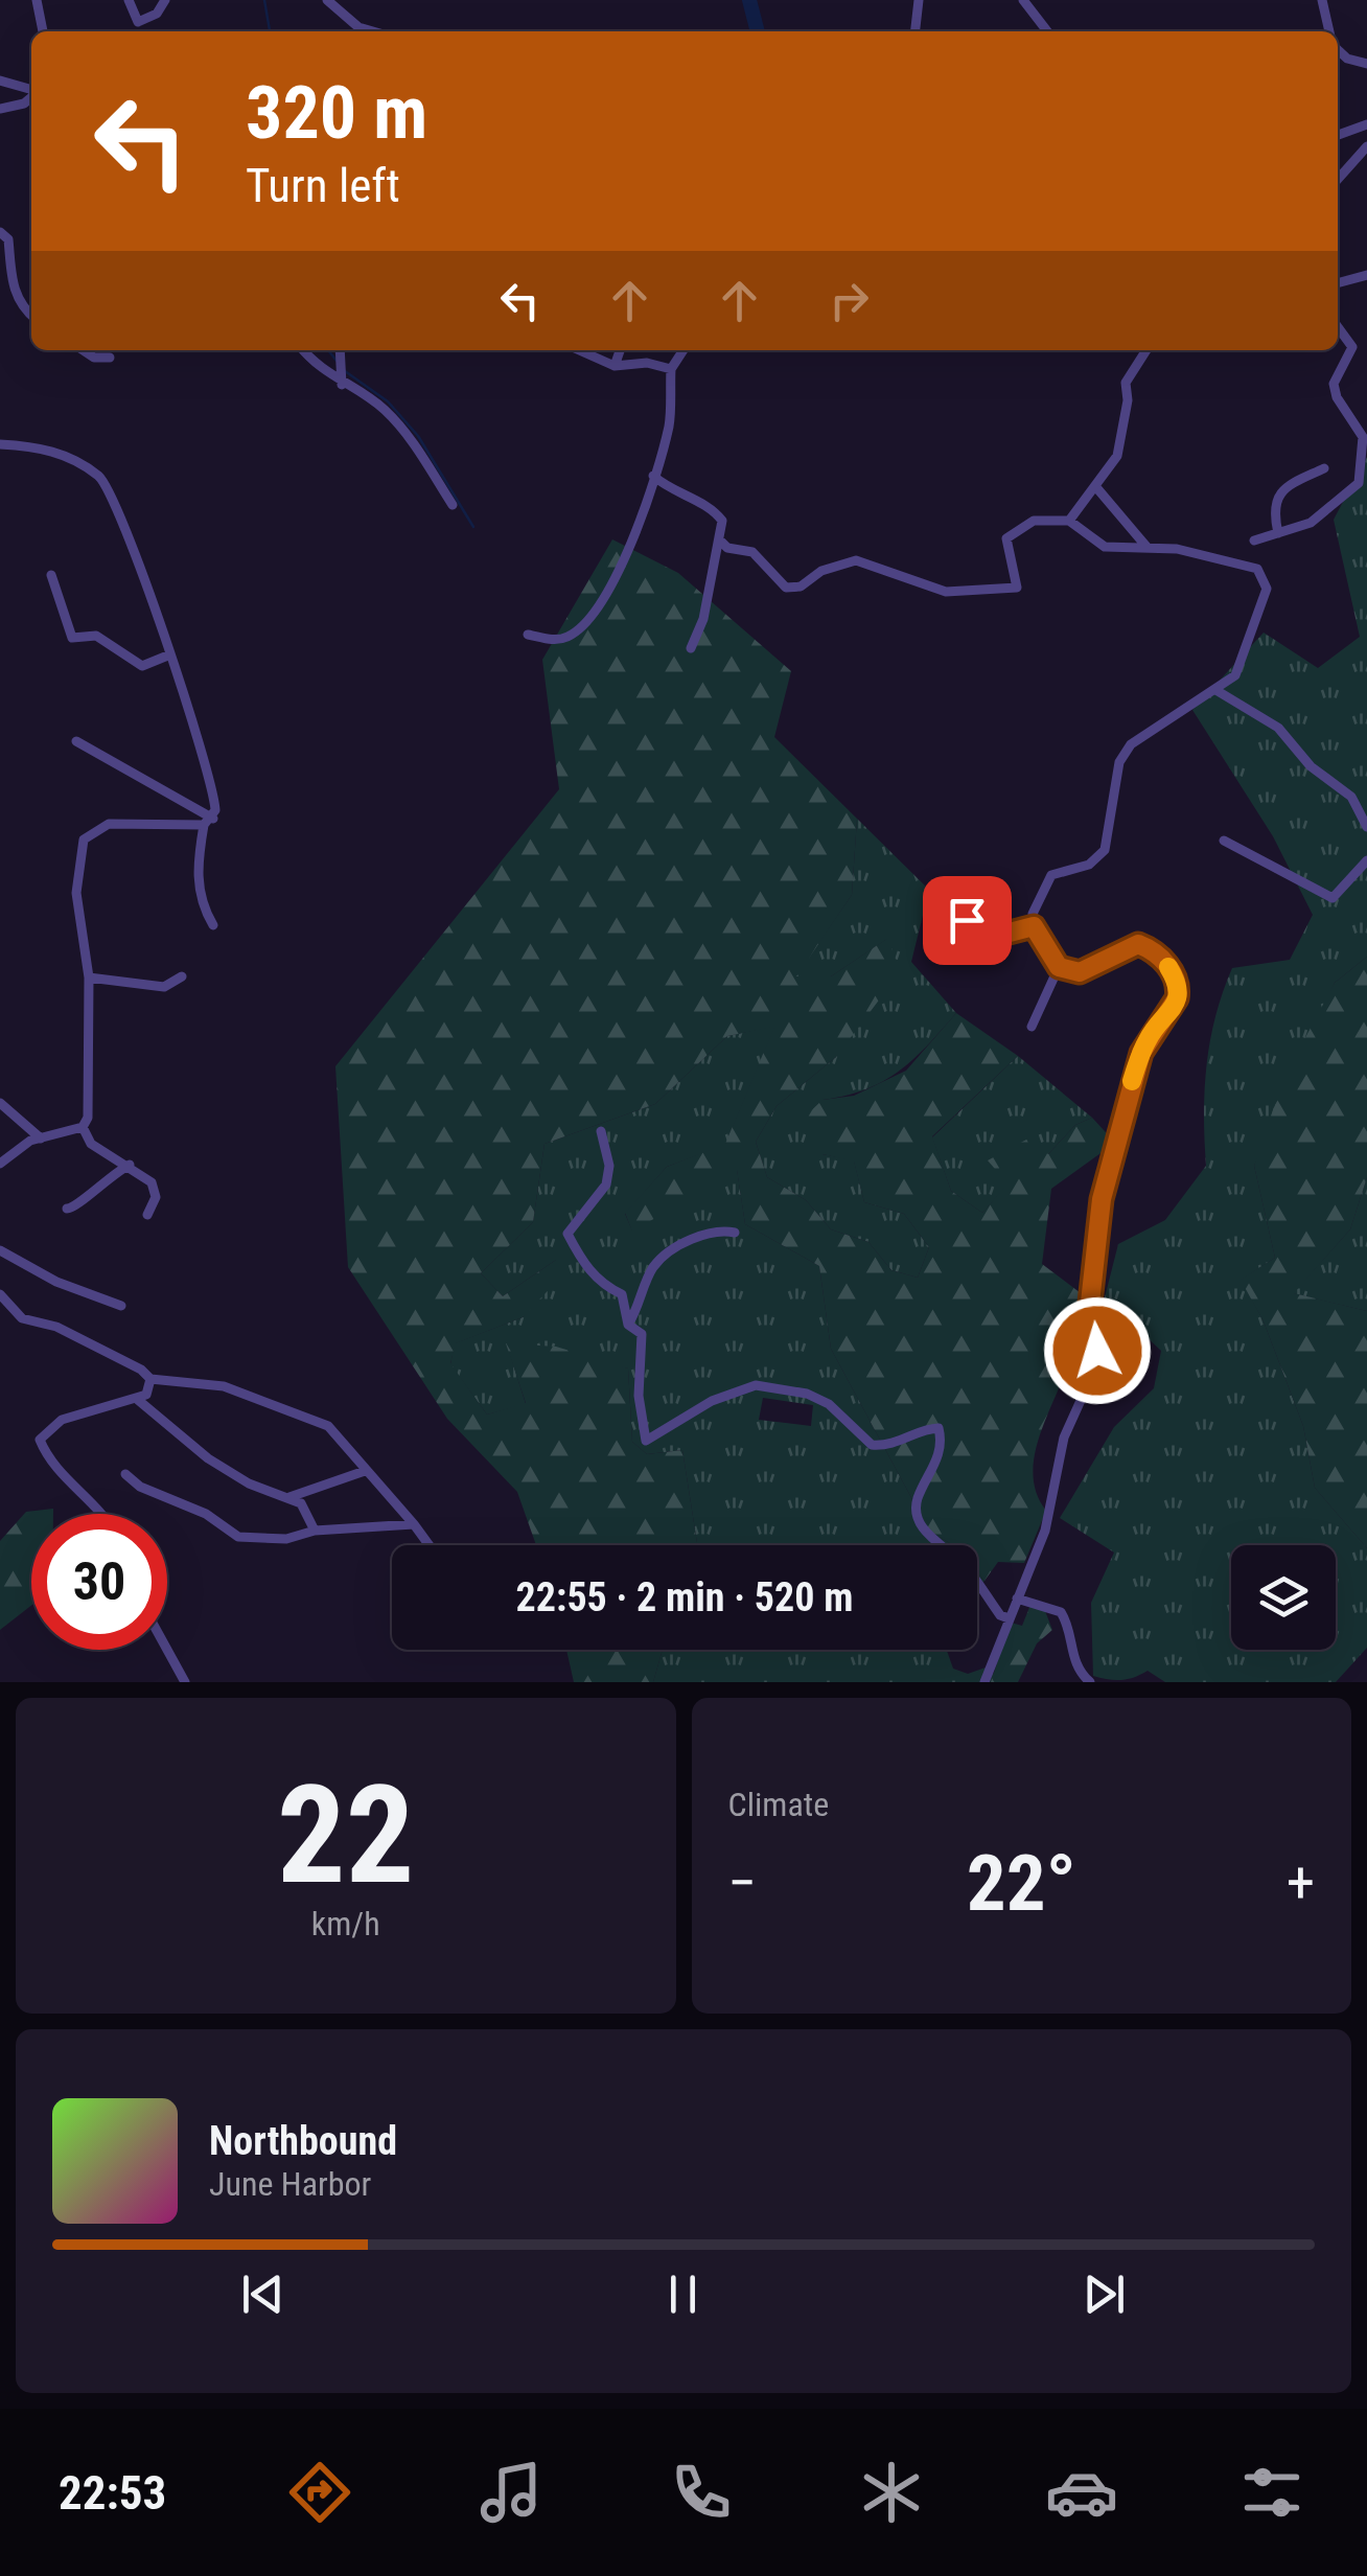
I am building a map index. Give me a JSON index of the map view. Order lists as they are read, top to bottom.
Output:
{
  "page": {
    "turn": ["320 m", "Turn left"],
    "limit": "30",
    "trip": "22:55 · 2 min · 520 m",
    "tile": [
      ["22", "km/h"],
      "Climate"
    ],
    "heat": ["−", "22°", "+"],
    "song": ["Northbound", "June Harbor"],
    "tabs": "22:53"
  }
}
